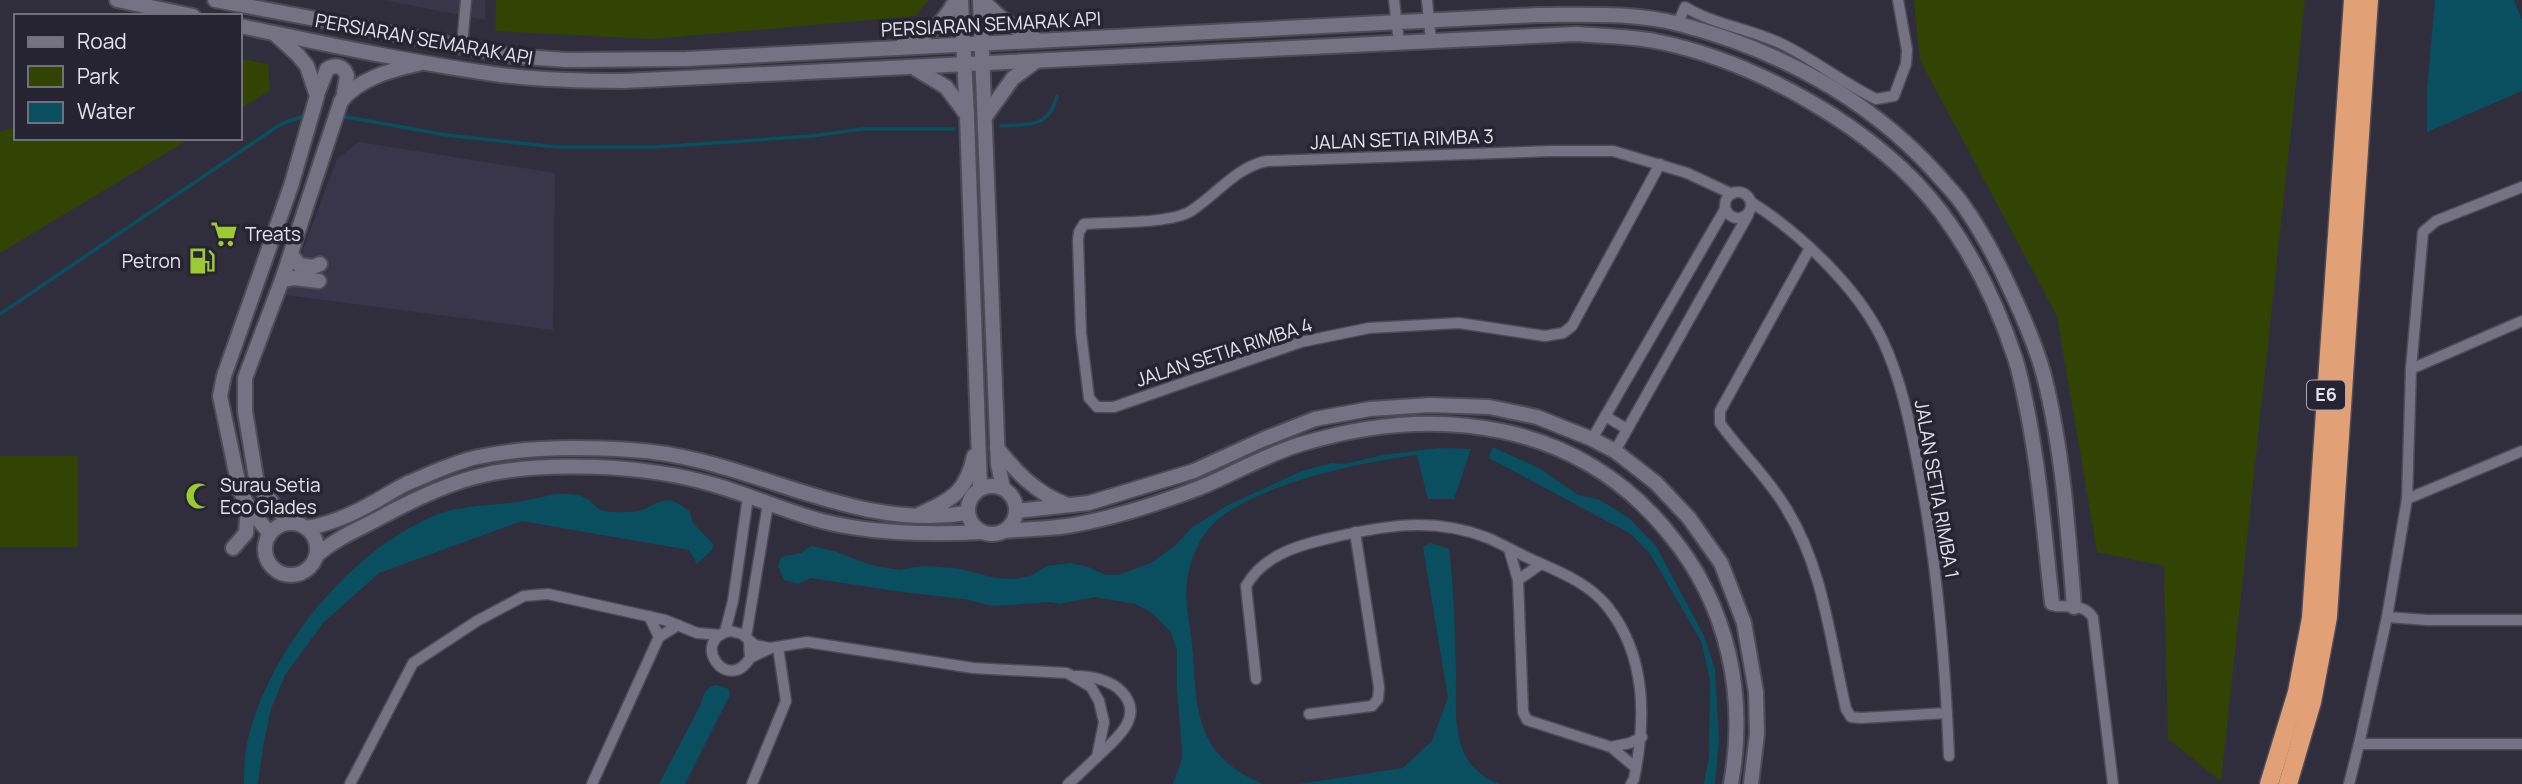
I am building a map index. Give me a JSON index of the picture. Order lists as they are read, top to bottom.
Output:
{
  "streets": {
    "highway": ["E6"],
    "street": [
      "PERSIARAN SEMARAK API",
      "JALAN SETIA RIMBA 3",
      "JALAN SETIA RIMBA 4",
      "JALAN SETIA RIMBA 1"
    ]
  },
  "crossings": [
    ["JALAN SETIA RIMBA 3", "JALAN SETIA RIMBA 4"],
    ["JALAN SETIA RIMBA 3", "JALAN SETIA RIMBA 1"]
  ],
  "places": {
    "supermarket": ["Treats"],
    "fuel station": ["Petron"],
    "mosque": ["Surau Setia Eco Glades"]
  },
  "legend": ["Road", "Park", "Water"]
}
